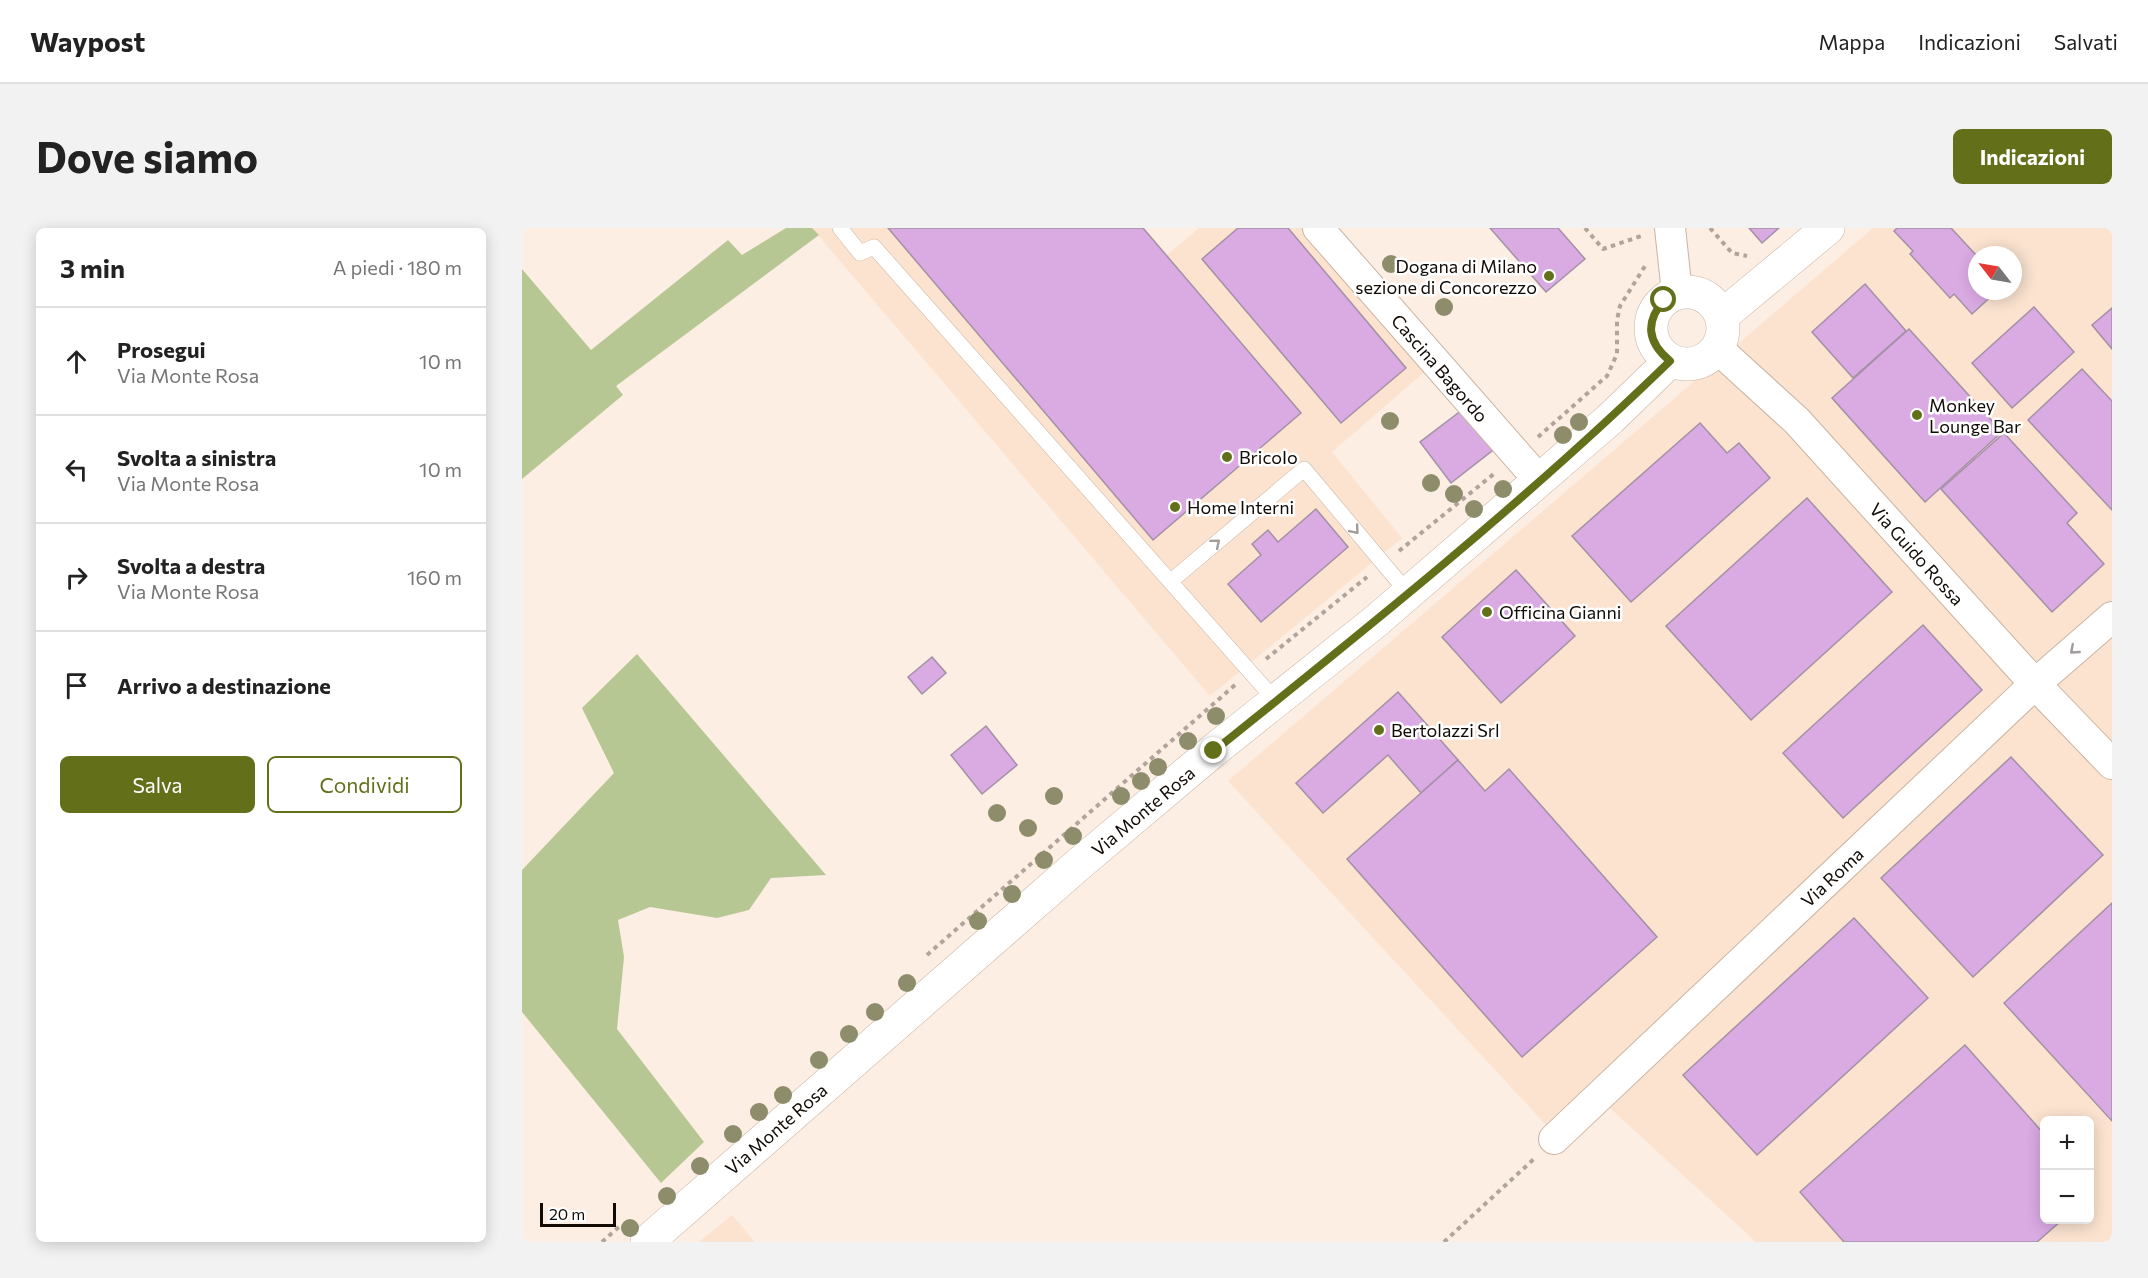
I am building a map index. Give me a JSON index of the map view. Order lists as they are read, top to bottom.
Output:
{
  "streets": {
    "street": [
      "Cascina Bagordo",
      "Via Guido Rossa",
      "Via Monte Rosa",
      "Via Roma"
    ]
  },
  "crossings": [
    ["Cascina Bagordo", "Via Monte Rosa"],
    ["Via Guido Rossa", "Via Monte Rosa"],
    ["Via Guido Rossa", "Via Roma"]
  ],
  "places": [
    "Dogana di Milano sezione di Concorezzo",
    "Monkey Lounge Bar",
    "BricoIo",
    "Home Interni",
    "Officina Gianni",
    "Bertolazzi Srl"
  ],
  "scale_bar": "20 m",
  "north": "top left",
  "page": {
    "header": "Waypost",
    "nav": ["Mappa", "Indicazioni", "Salvati"],
    "buttons": [
      "Indicazioni",
      ["Salva", "Condividi"]
    ],
    "title": "Dove siamo",
    "heading": ["3 min", "A piedi · 180 m"],
    "list": [
      ["Prosegui", "Via Monte Rosa", "10 m"],
      ["Svolta a sinistra", "Via Monte Rosa", "10 m"],
      ["Svolta a destra", "Via Monte Rosa", "160 m"],
      "Arrivo a destinazione"
    ],
    "map_buttons": ["+", "−"],
    "scale": "20 m"
  }
}
